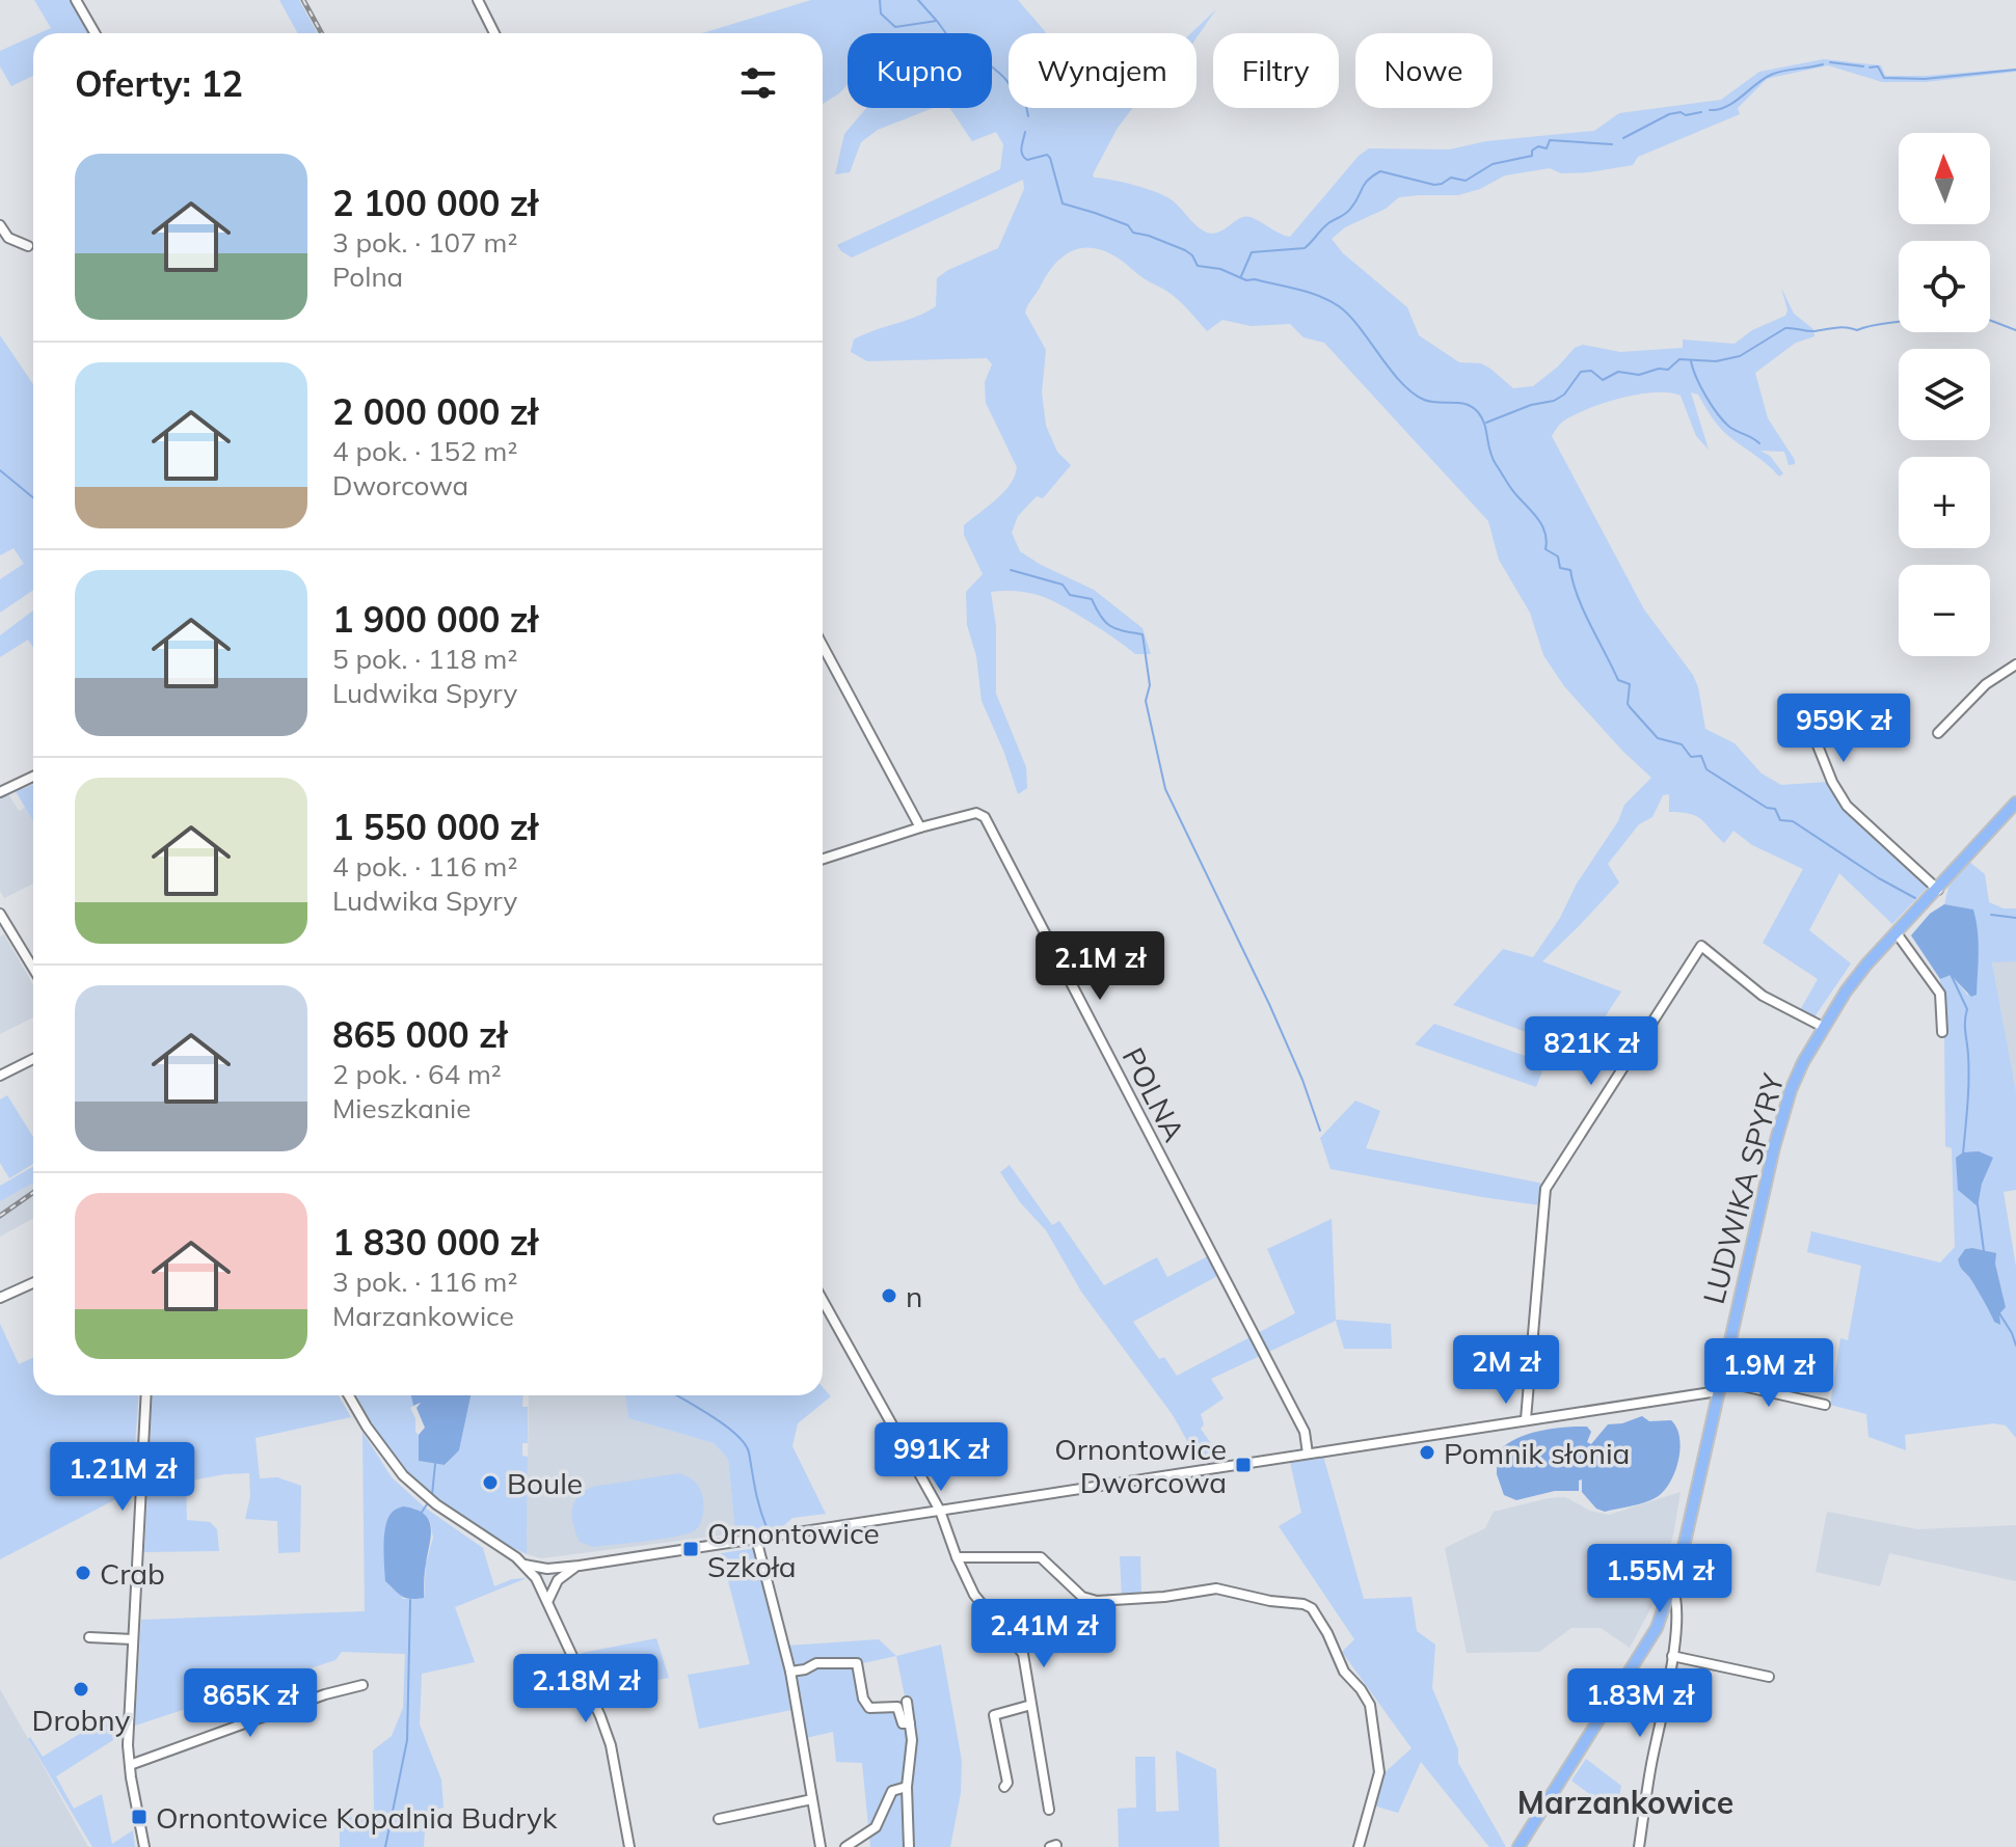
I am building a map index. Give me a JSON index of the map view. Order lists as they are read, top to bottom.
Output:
{
  "streets": {
    "main road": ["LUDWIKA SPYRY"],
    "street": ["POLNA"]
  },
  "districts": ["Marzankowice"],
  "places": {
    "other": [
      "n",
      "Pomnik słonia",
      "Boule",
      "Crab",
      "Drobny"
    ],
    "transit": ["Ornontowice Dworcowa", "Ornontowice Szkoła", "Ornontowice Kopalnia Budryk"]
  },
  "north": "top",
  "page": {
    "chip": [
      "Kupno",
      "Wynajem",
      "Filtry",
      "Nowe"
    ],
    "heading": "Oferty: 12",
    "map_buttons": ["+", "−"],
    "list": [
      {
        "name": "2 100 000 zł",
        "note": "3 pok. · 107 m² · Polna"
      },
      {
        "name": "2 000 000 zł",
        "note": "4 pok. · 152 m² · Dworcowa"
      },
      {
        "name": "1 900 000 zł",
        "note": "5 pok. · 118 m² · Ludwika Spyry"
      },
      {
        "name": "1 550 000 zł",
        "note": "4 pok. · 116 m² · Ludwika Spyry"
      },
      {
        "name": "865 000 zł",
        "note": "2 pok. · 64 m² · Mieszkanie"
      },
      {
        "name": "1 830 000 zł",
        "note": "3 pok. · 116 m² · Marzankowice"
      }
    ],
    "price": [
      "959K zł",
      "2.1M zł",
      "821K zł",
      "2M zł",
      "1.9M zł",
      "991K zł",
      "1.21M zł",
      "1.55M zł",
      "2.41M zł",
      "2.18M zł",
      "865K zł",
      "1.83M zł"
    ]
  }
}
